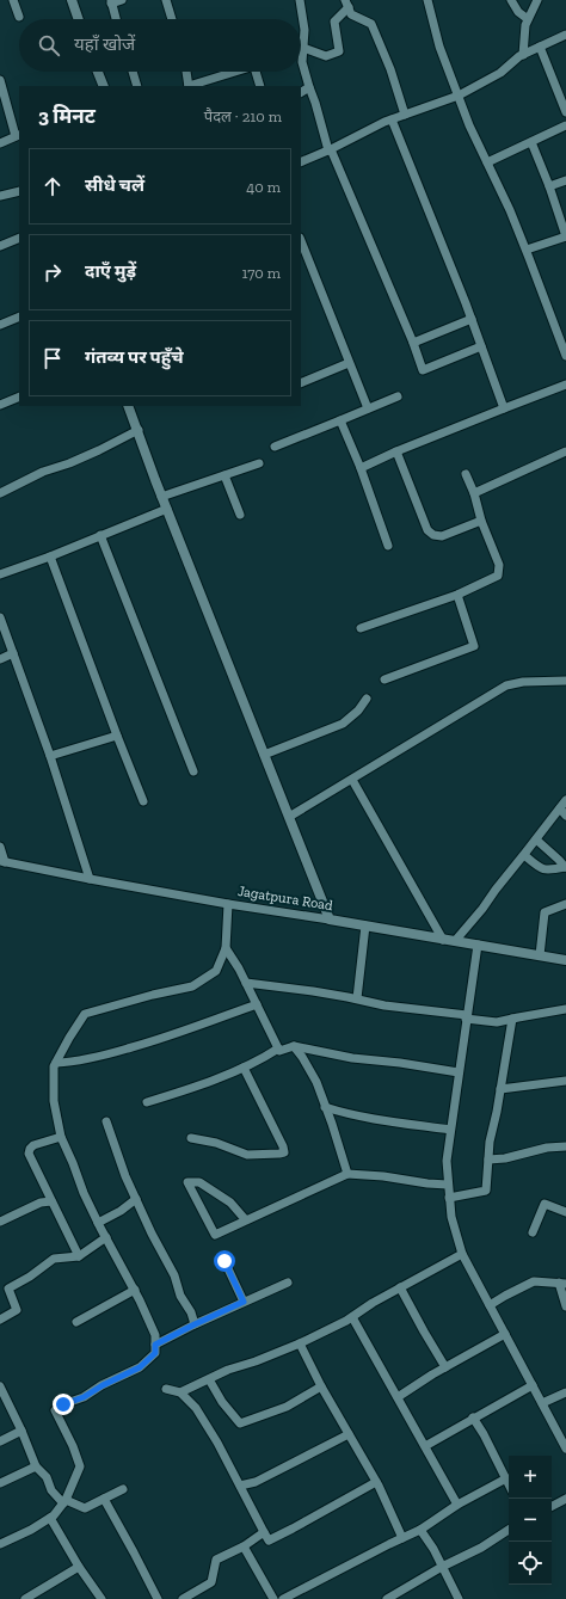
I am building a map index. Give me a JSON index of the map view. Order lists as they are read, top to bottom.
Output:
{
  "streets": {
    "street": ["Jagatpura Road"]
  },
  "page": {
    "search": "यहाँ खोजें",
    "heading": ["3 मिनट", "पैदल · 210 m"],
    "list": [
      ["सीधे चलें", "40 m"],
      ["दाएँ मुड़ें", "170 m"],
      "गंतव्य पर पहुँचे"
    ],
    "map_buttons": ["+", "−"]
  }
}
